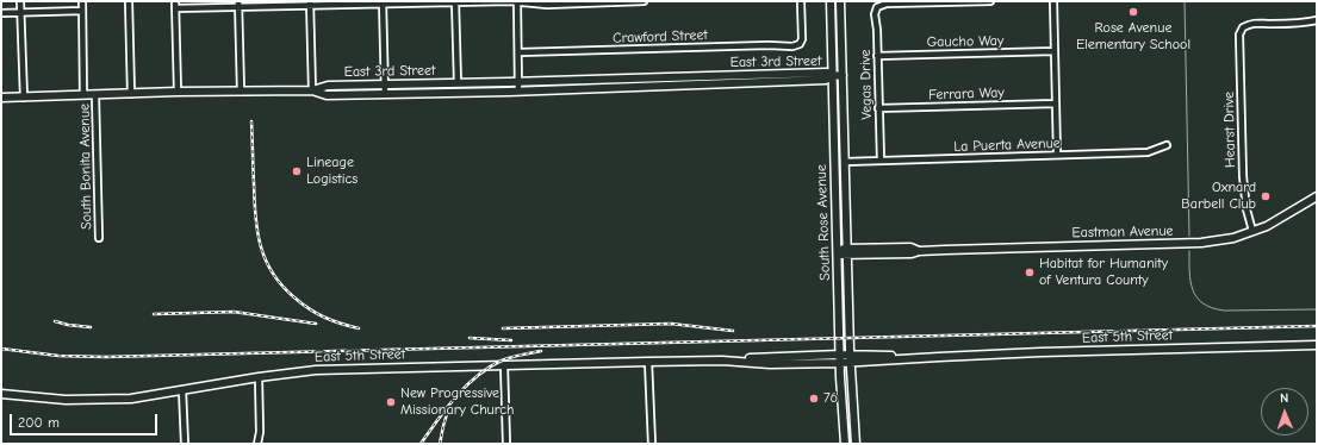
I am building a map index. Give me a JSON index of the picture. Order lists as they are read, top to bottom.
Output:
{
  "streets": {
    "main road": [
      "East 3rd Street",
      "South Rose Avenue",
      "Eastman Avenue",
      "East 5th Street"
    ],
    "street": [
      "Crawford Street",
      "Gaucho Way",
      "Vegas Drive",
      "Ferrara Way",
      "Hearst Drive",
      "La Puerta Avenue",
      "South Bonita Avenue"
    ]
  },
  "crossings": [
    ["Gaucho Way", "Vegas Drive"],
    ["East 3rd Street", "South Bonita Avenue"],
    ["East 3rd Street", "South Rose Avenue"],
    ["Vegas Drive", "Ferrara Way"],
    ["Vegas Drive", "La Puerta Avenue"],
    ["Hearst Drive", "Eastman Avenue"],
    ["La Puerta Avenue", "South Rose Avenue"],
    ["South Rose Avenue", "Eastman Avenue"],
    ["South Rose Avenue", "East 5th Street"]
  ],
  "places": [
    "Rose Avenue Elementary School",
    "Lineage Logistics",
    "Oxnard Barbell Club",
    "Habitat for Humanity of Ventura County",
    "76",
    "New Progressive Missionary Church"
  ],
  "scale_bar": "200 m",
  "north": "top"
}
